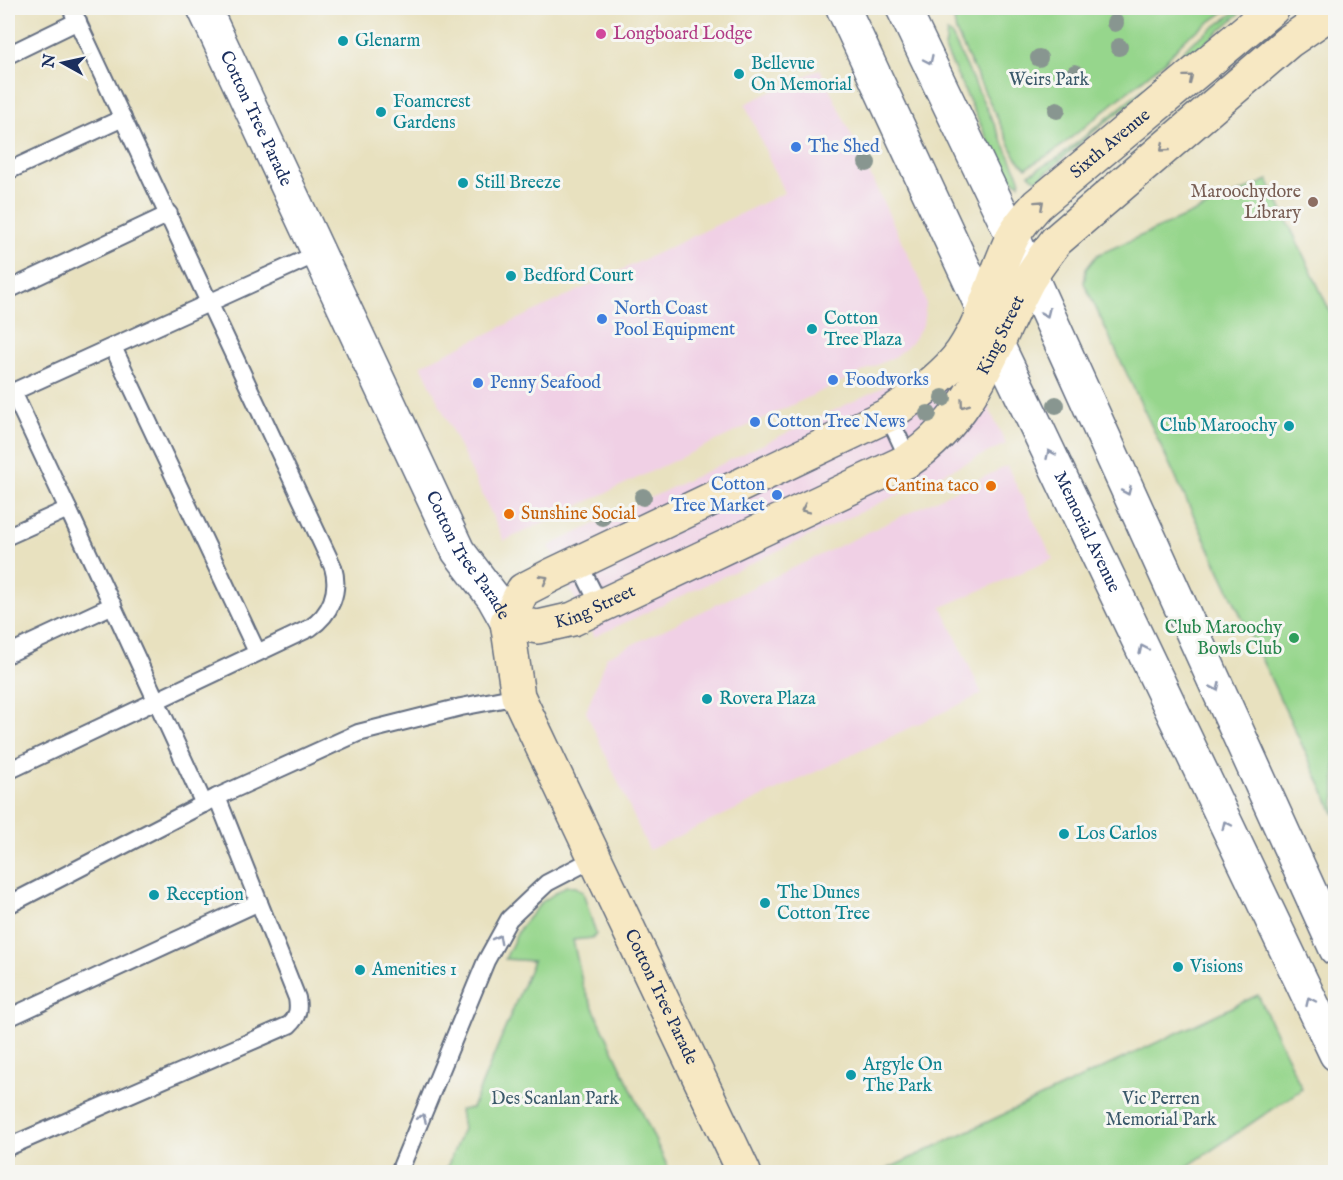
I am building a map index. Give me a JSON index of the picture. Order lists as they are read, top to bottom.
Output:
{
  "streets": {
    "street": [
      "Cotton Tree Parade",
      "Sixth Avenue",
      "King Street",
      "Memorial Avenue"
    ]
  },
  "crossings": [
    ["Cotton Tree Parade", "King Street"],
    ["Sixth Avenue", "King Street"],
    ["Sixth Avenue", "Memorial Avenue"],
    ["King Street", "Memorial Avenue"]
  ],
  "parks": ["Weirs Park", "Des Scanlan Park", "Vic Perren Memorial Park"],
  "places": [
    "Longboard Lodge",
    "Glenarm",
    "Bellevue On Memorial",
    "Foamcrest Gardens",
    "The Shed",
    "Still Breeze",
    "Maroochydore Library",
    "Bedford Court",
    "North Coast Pool Equipment",
    "Cotton Tree Plaza",
    "Foodworks",
    "Penny Seafood",
    "Cotton Tree News",
    "Club Maroochy",
    "Cantina taco",
    "Cotton Tree Market",
    "Sunshine Social",
    "Club Maroochy Bowls Club",
    "Rovera Plaza",
    "Los Carlos",
    "Reception",
    "The Dunes Cotton Tree",
    "Visions",
    "Amenities 1",
    "Argyle On The Park"
  ],
  "north": "left"
}
